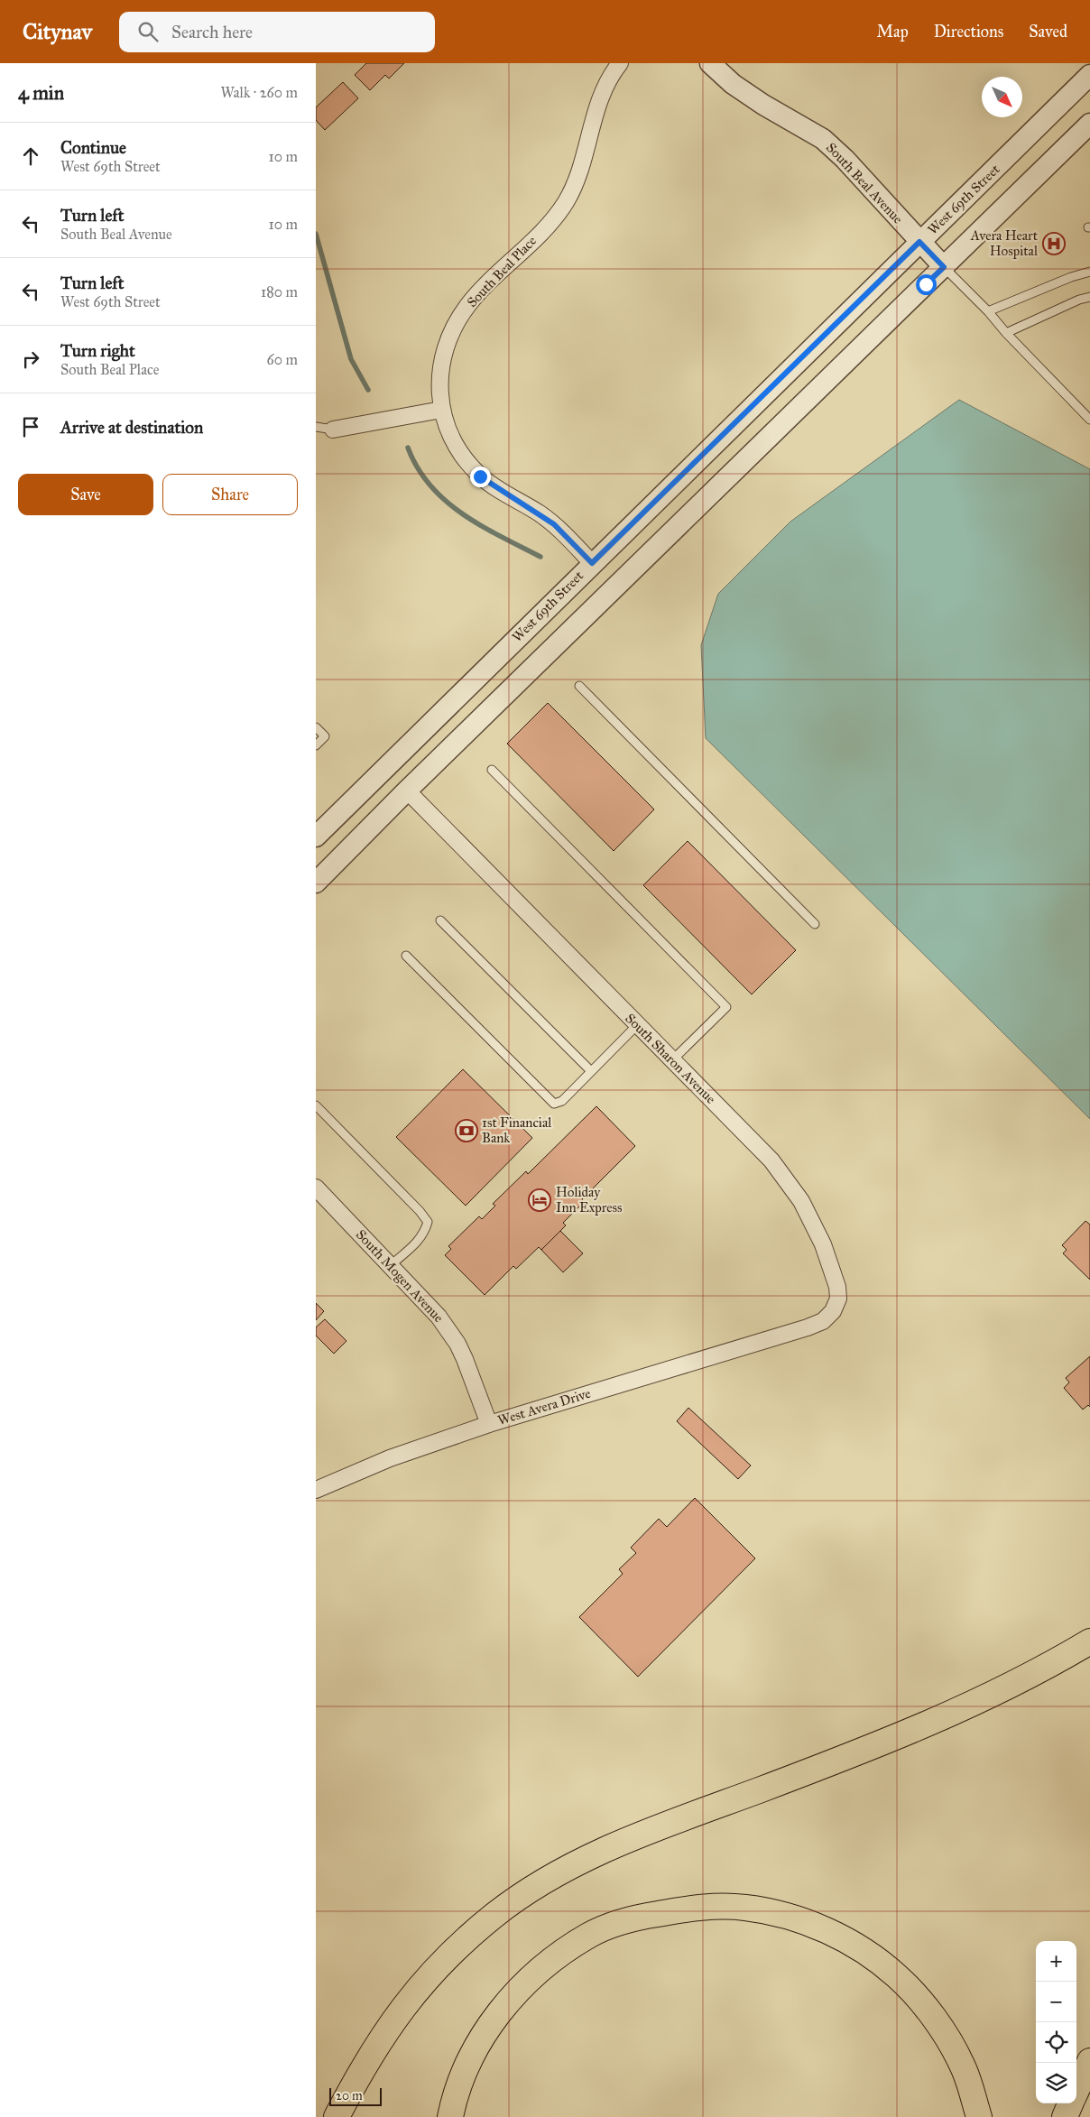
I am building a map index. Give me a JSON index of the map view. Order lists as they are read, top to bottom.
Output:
{
  "streets": {
    "street": [
      "South Beal Avenue",
      "West 69th Street",
      "South Beal Place",
      "South Sharon Avenue",
      "South Mogen Avenue",
      "West Avera Drive"
    ]
  },
  "crossings": [
    ["South Beal Avenue", "West 69th Street"],
    ["West 69th Street", "South Beal Place"],
    ["South Sharon Avenue", "West Avera Drive"],
    ["South Mogen Avenue", "West Avera Drive"]
  ],
  "places": {
    "hospital": ["Avera Heart Hospital"],
    "bank": ["1st Financial Bank"],
    "hotel": ["Holiday Inn Express"]
  },
  "scale_bar": "20 m",
  "north": "bottom right",
  "page": {
    "header": "Citynav",
    "search": "Search here",
    "nav": ["Map", "Directions", "Saved"],
    "heading": ["4 min", "Walk · 260 m"],
    "list": [
      ["Continue", "West 69th Street", "10 m"],
      ["Turn left", "South Beal Avenue", "10 m"],
      ["Turn left", "West 69th Street", "180 m"],
      ["Turn right", "South Beal Place", "60 m"],
      "Arrive at destination"
    ],
    "buttons": ["Save", "Share"],
    "map_buttons": ["+", "−"],
    "scale": "20 m"
  }
}
